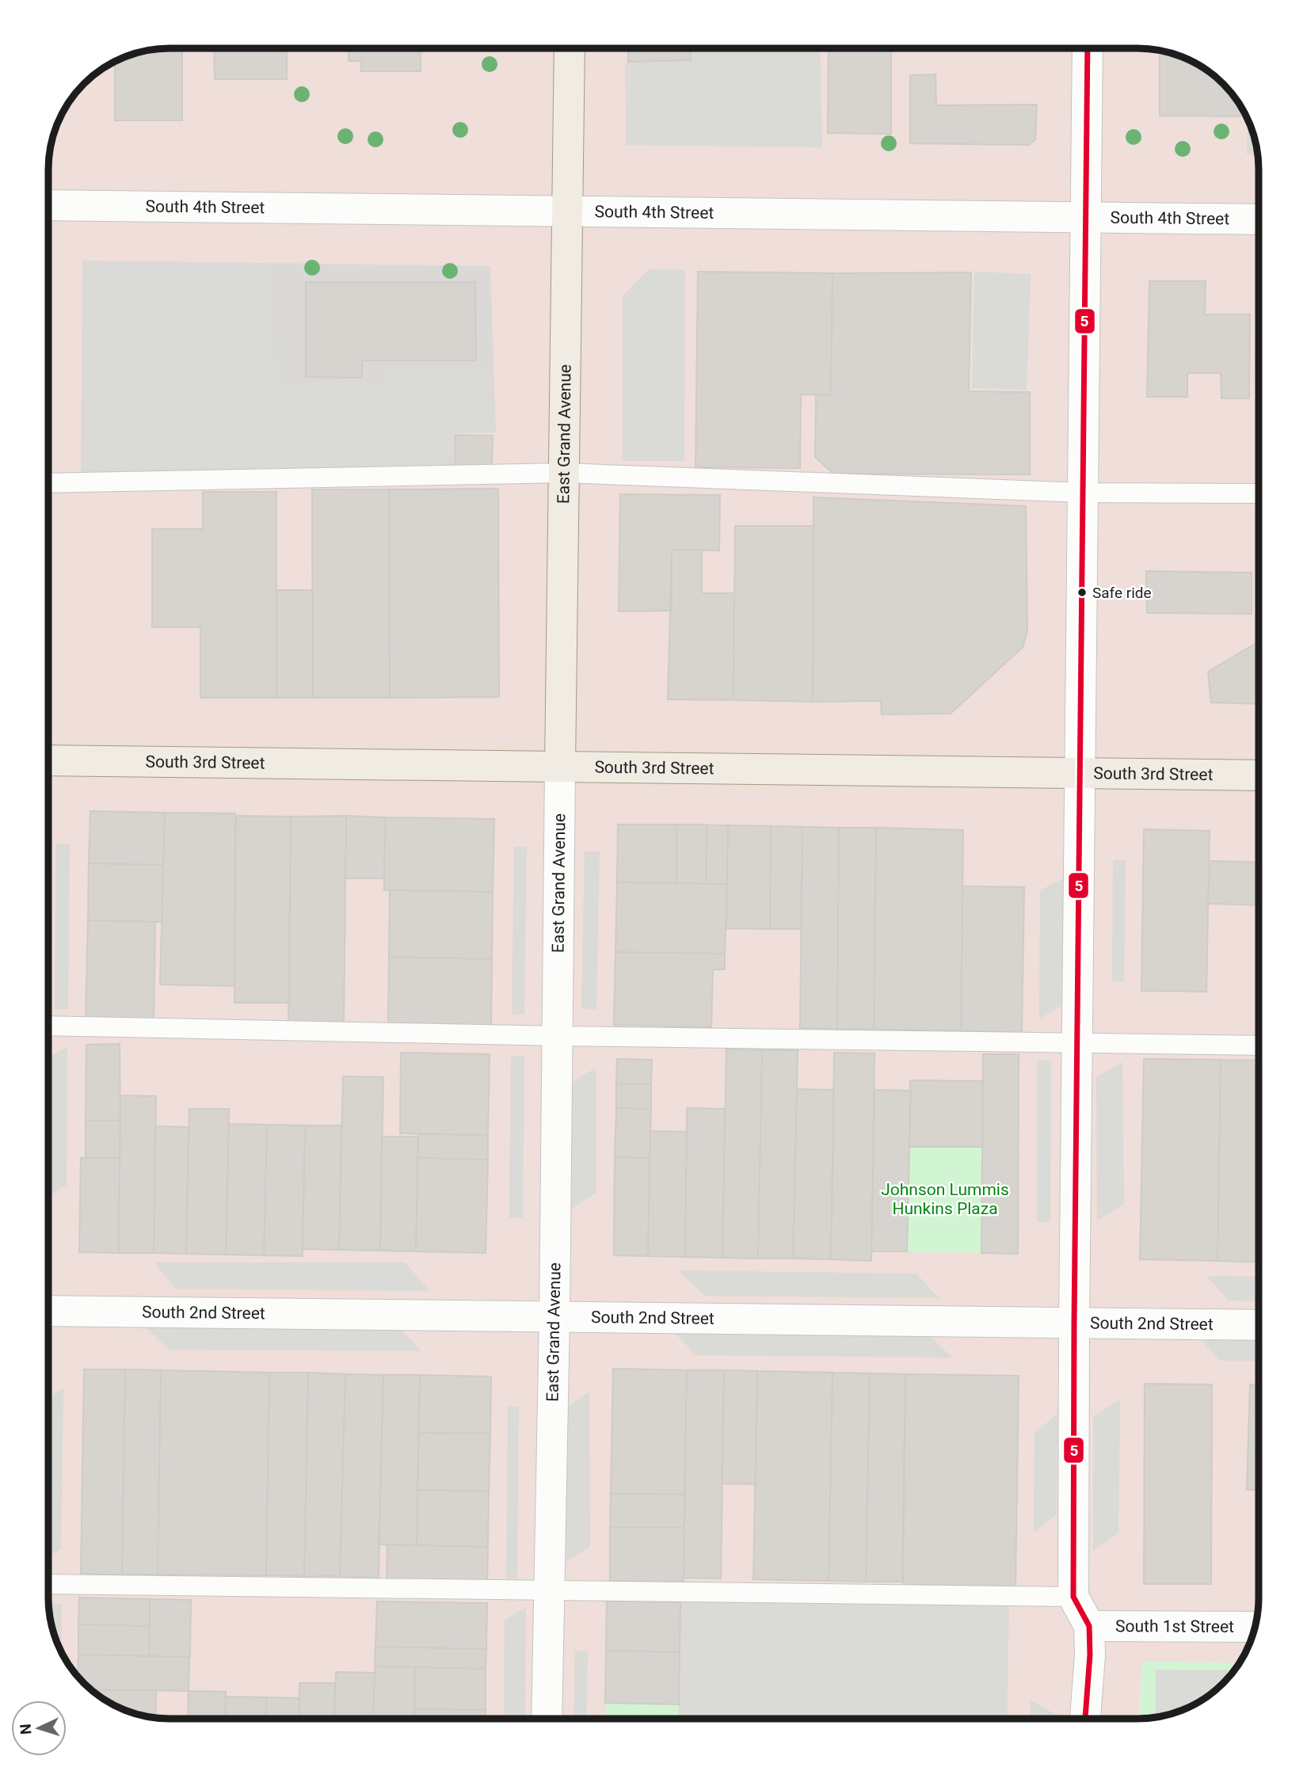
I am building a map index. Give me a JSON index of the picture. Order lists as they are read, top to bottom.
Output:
{
  "streets": {
    "main road": ["East Grand Avenue", "South 3rd Street"],
    "street": ["South 4th Street", "South 2nd Street", "South 1st Street"]
  },
  "crossings": [
    ["South 4th Street", "East Grand Avenue"],
    ["East Grand Avenue", "South 3rd Street"],
    ["East Grand Avenue", "South 2nd Street"]
  ],
  "parks": ["Johnson Lummis Hunkins Plaza"],
  "places": ["Safe ride"],
  "lines": ["transit line 5"],
  "north": "left"
}
